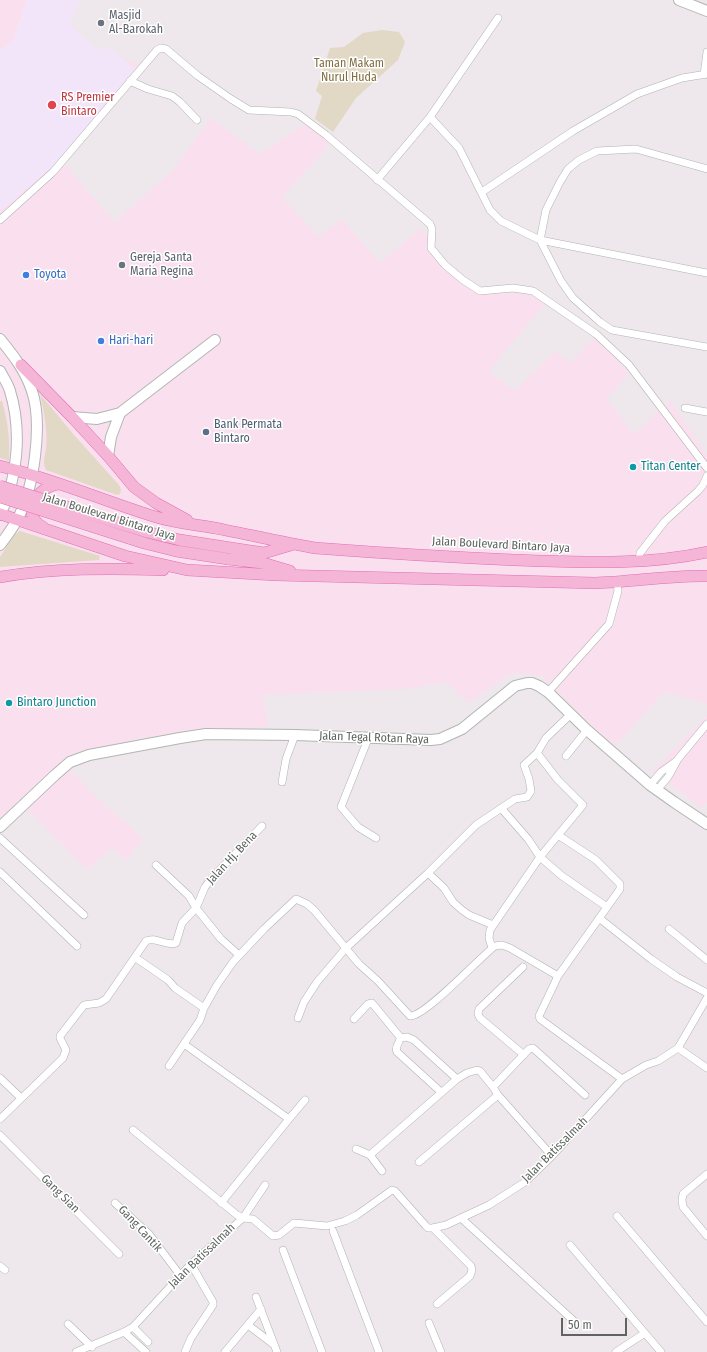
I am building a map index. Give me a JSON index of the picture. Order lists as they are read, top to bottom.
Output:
{
  "streets": {
    "main road": ["Jalan Boulevard Bintaro Jaya", "Jalan Tegal Rotan Raya"],
    "street": [
      "Jalan Hj. Bena",
      "Jalan Batissalmah",
      "Gang Sian",
      "Gang Cantik"
    ]
  },
  "crossings": [
    ["Jalan Batissalmah", "Gang Cantik"]
  ],
  "parks": ["Taman Makam Nurul Huda"],
  "places": [
    "Masjid Al-Barokah",
    "RS Premier Bintaro",
    "Gereja Santa Maria Regina",
    "Toyota",
    "Hari-hari",
    "Bank Permata Bintaro",
    "Titan Center",
    "Bintaro Junction"
  ],
  "scale_bar": "50 m"
}
